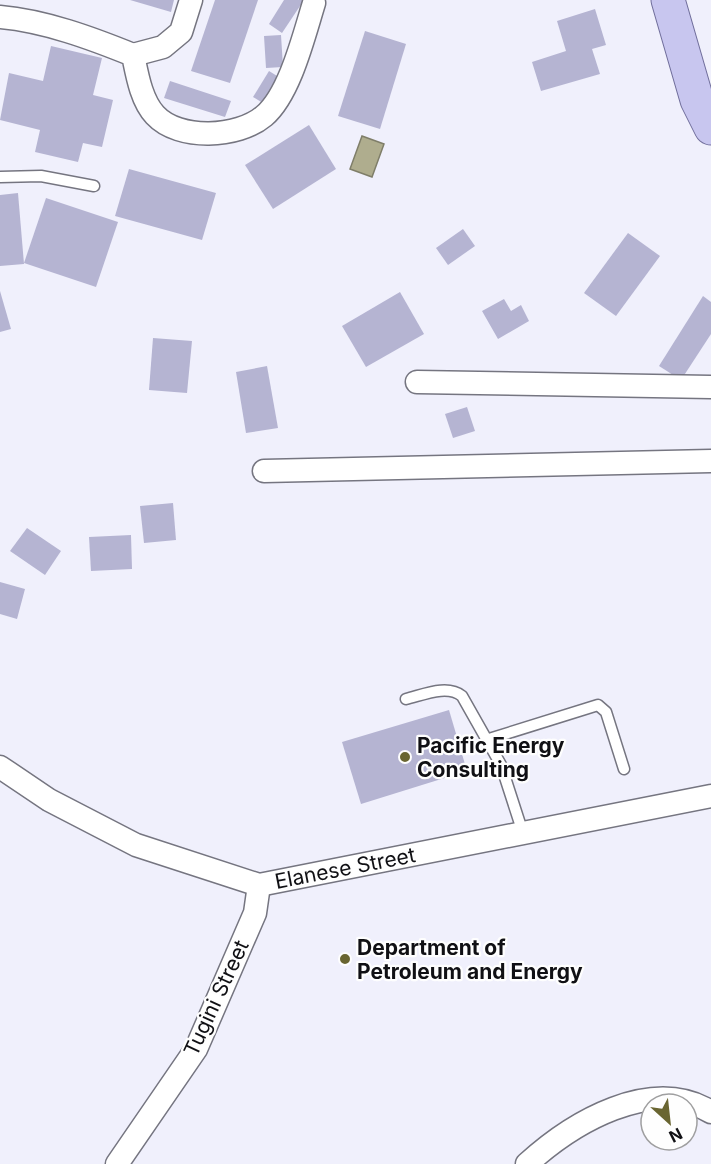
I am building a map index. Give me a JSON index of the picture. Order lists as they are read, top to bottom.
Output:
{
  "streets": {
    "street": ["Elanese Street", "Tugini Street"]
  },
  "crossings": [
    ["Elanese Street", "Tugini Street"]
  ],
  "places": ["Pacific Energy Consulting", "Department of Petroleum and Energy"],
  "north": "bottom right"
}
